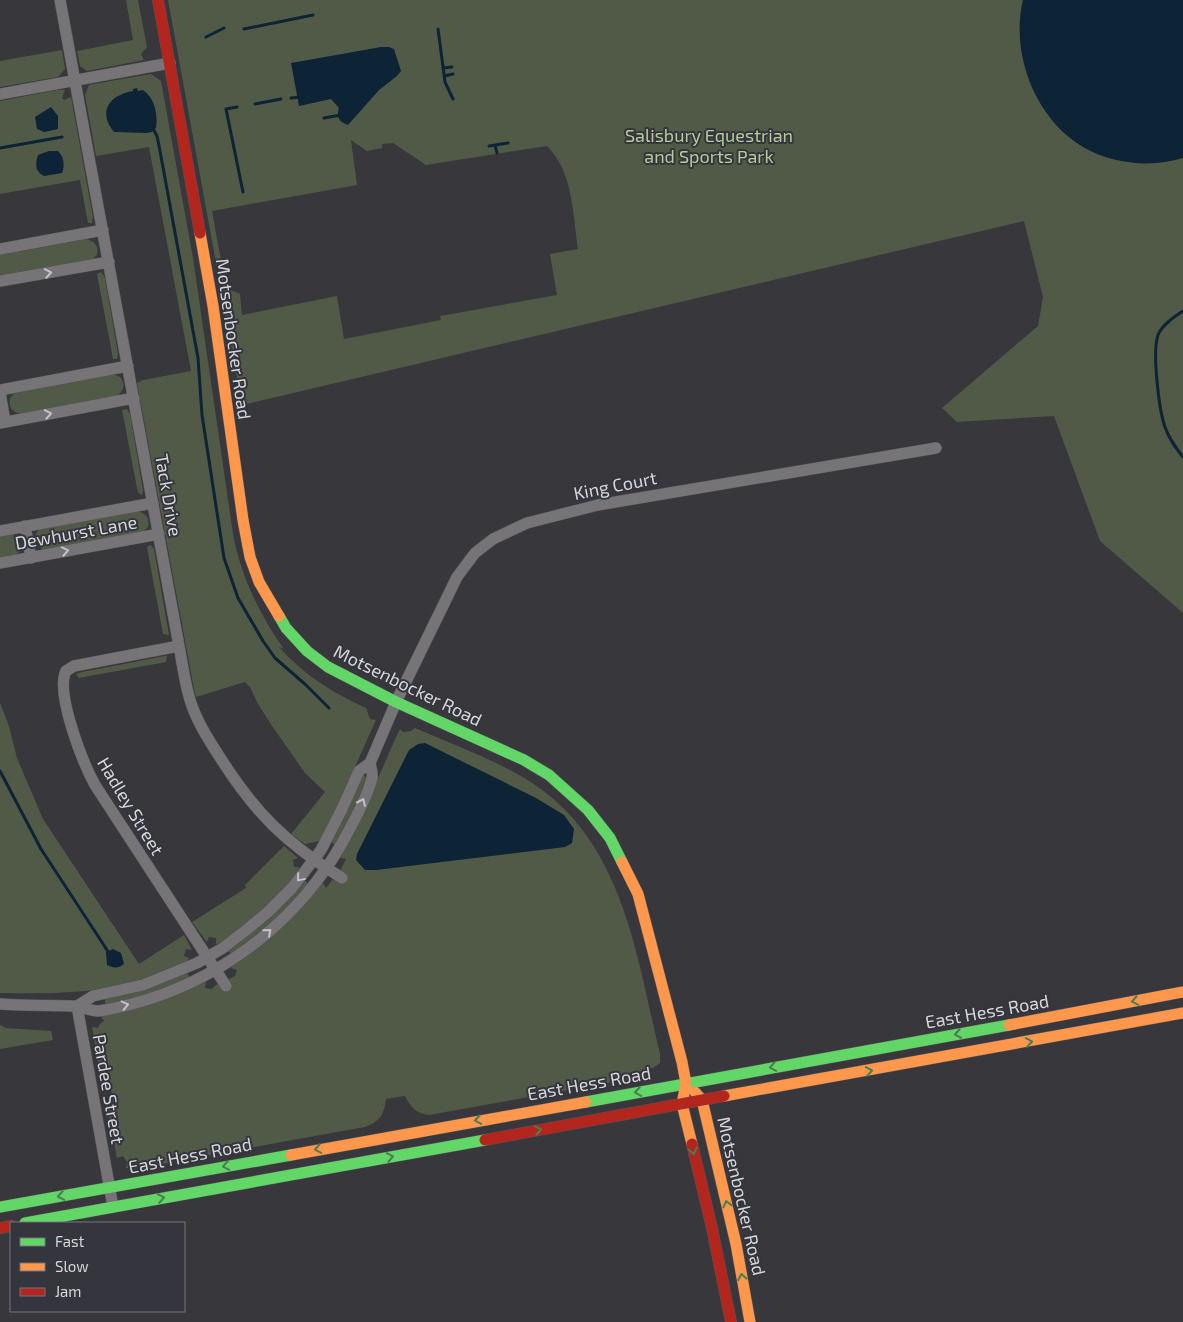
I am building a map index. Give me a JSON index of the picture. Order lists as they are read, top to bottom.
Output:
{
  "streets": {
    "main road": ["Motsenbocker Road", "East Hess Road"],
    "street": [
      "King Court",
      "Tack Drive",
      "Dewhurst Lane",
      "Hadley Street",
      "Pardee Street"
    ]
  },
  "crossings": [
    ["Motsenbocker Road", "King Court"],
    ["Motsenbocker Road", "East Hess Road"],
    ["Tack Drive", "Dewhurst Lane"],
    ["Tack Drive", "Hadley Street"],
    ["East Hess Road", "Pardee Street"]
  ],
  "parks": ["Salisbury Equestrian and Sports Park"],
  "legend": ["Fast", "Slow", "Jam"]
}
